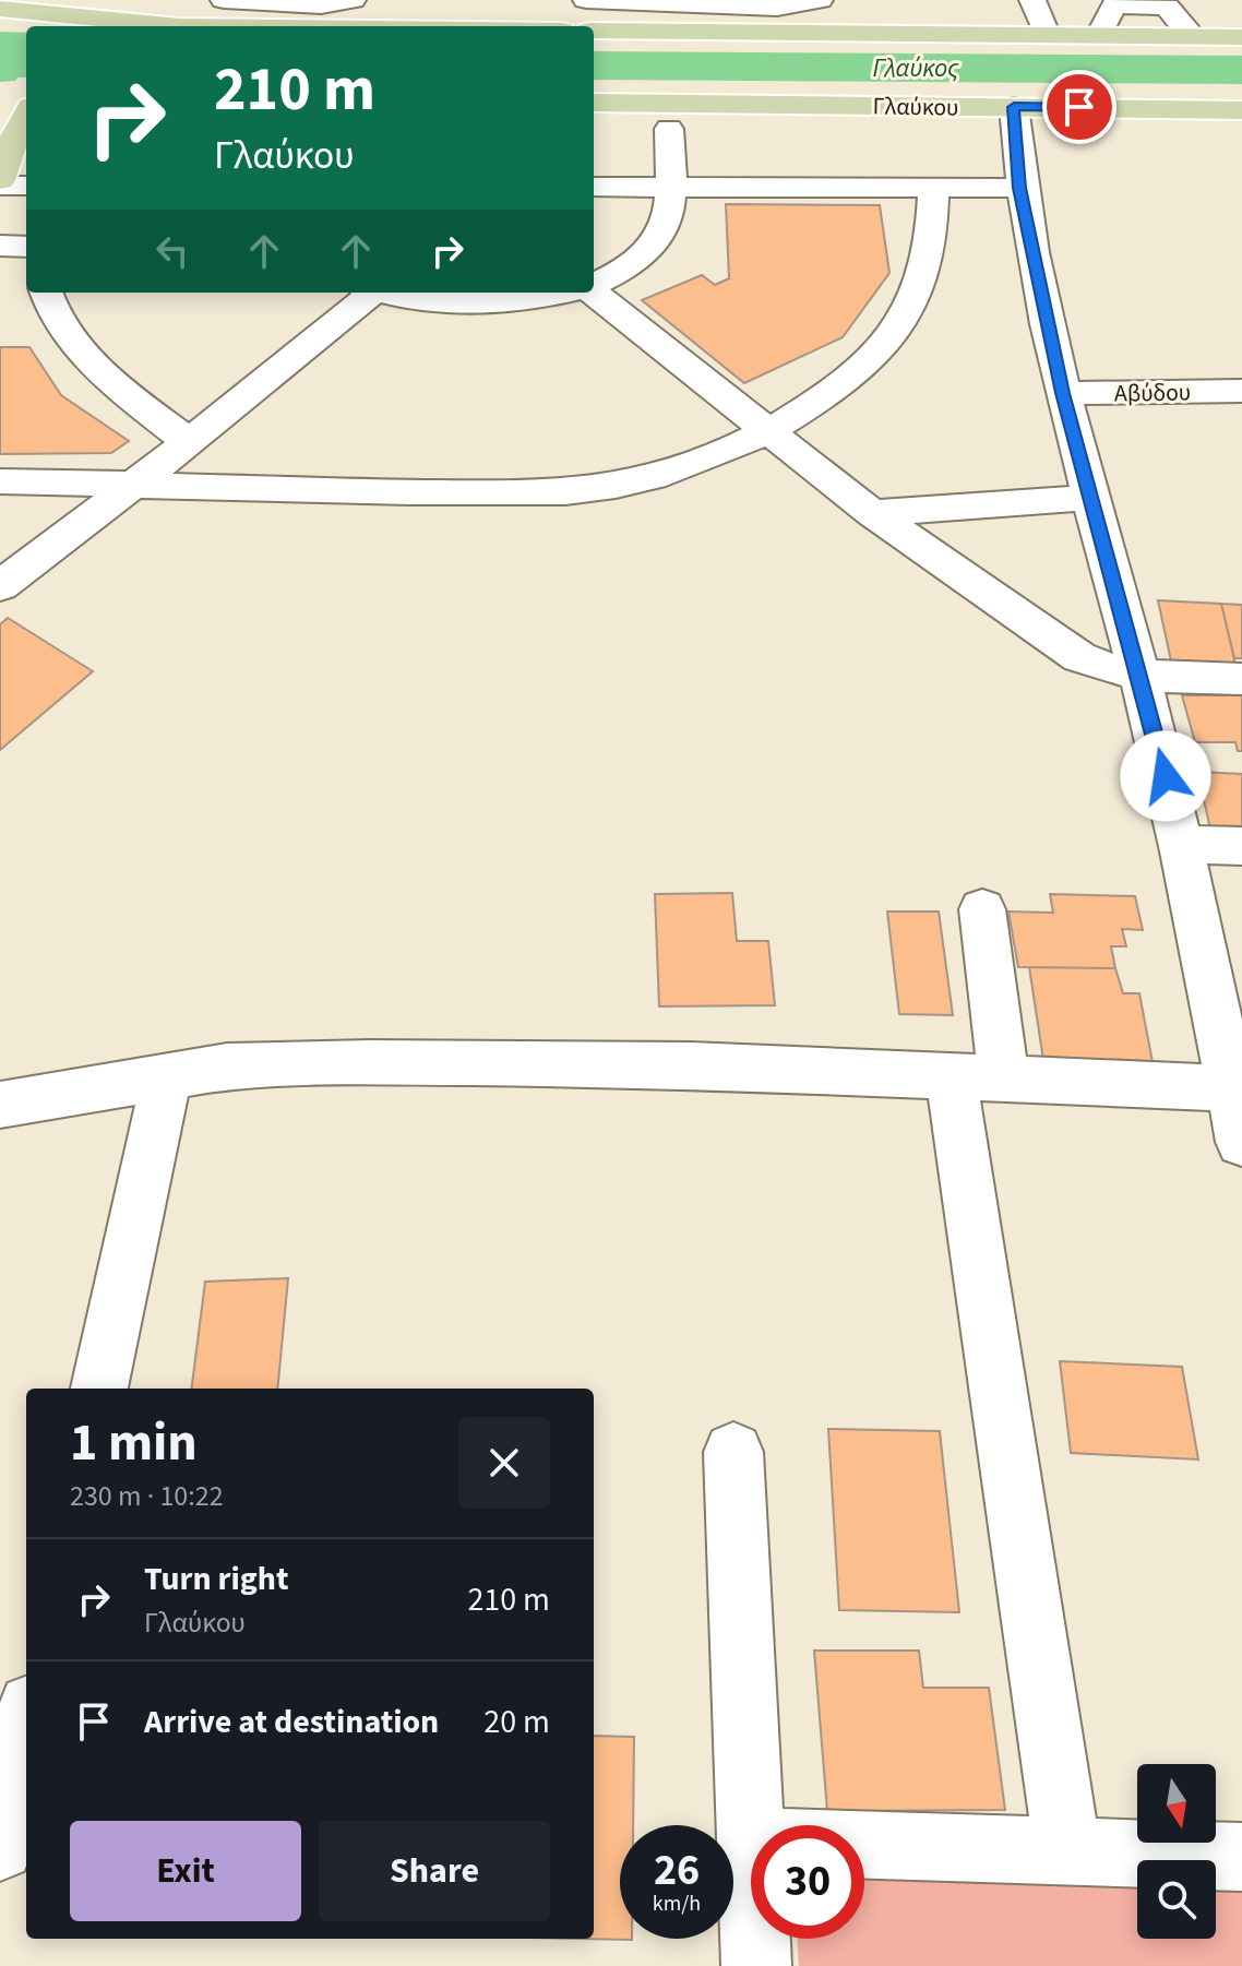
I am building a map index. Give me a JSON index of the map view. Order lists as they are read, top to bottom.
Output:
{
  "streets": {
    "main road": ["Γλαύκου"],
    "street": ["Αβύδου"]
  },
  "water": ["Γλαύκος"],
  "north": "bottom",
  "page": {
    "turn": ["210 m", "Γλαύκου"],
    "heading": ["1 min", "230 m · 10:22"],
    "list": [
      {
        "name": "Turn right",
        "note": "Γλαύκου",
        "value": "210 m"
      },
      {
        "name": "Arrive at destination",
        "value": "20 m"
      }
    ],
    "buttons": ["Exit", "Share"],
    "speed": "26 km/h",
    "limit": "30"
  }
}
